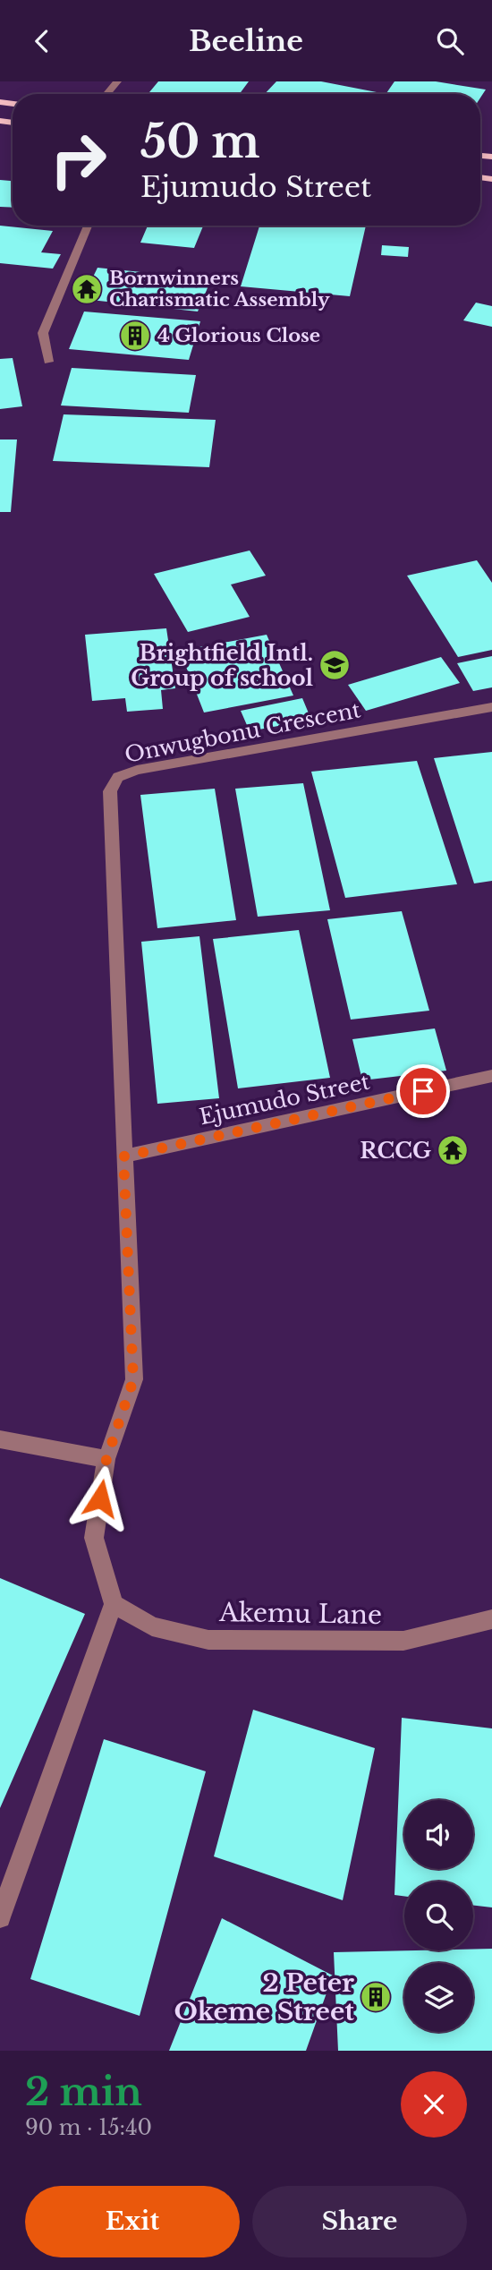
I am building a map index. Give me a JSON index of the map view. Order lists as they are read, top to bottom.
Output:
{
  "streets": {
    "street": ["Onwugbonu Crescent", "Ejumudo Street", "Akemu Lane"]
  },
  "crossings": [
    ["Onwugbonu Crescent", "Ejumudo Street"]
  ],
  "places": {
    "temple": ["Bornwinners Charismatic Assembly", "RCCG"],
    "building": ["4 Glorious Close", "2 Peter Okeme Street"],
    "school or university": ["Brightfield Intl. Group of school"]
  },
  "page": {
    "header": "Beeline",
    "turn": ["50 m", "Ejumudo Street"],
    "heading": ["2 min", "90 m · 15:40"],
    "buttons": ["Exit", "Share"]
  }
}
